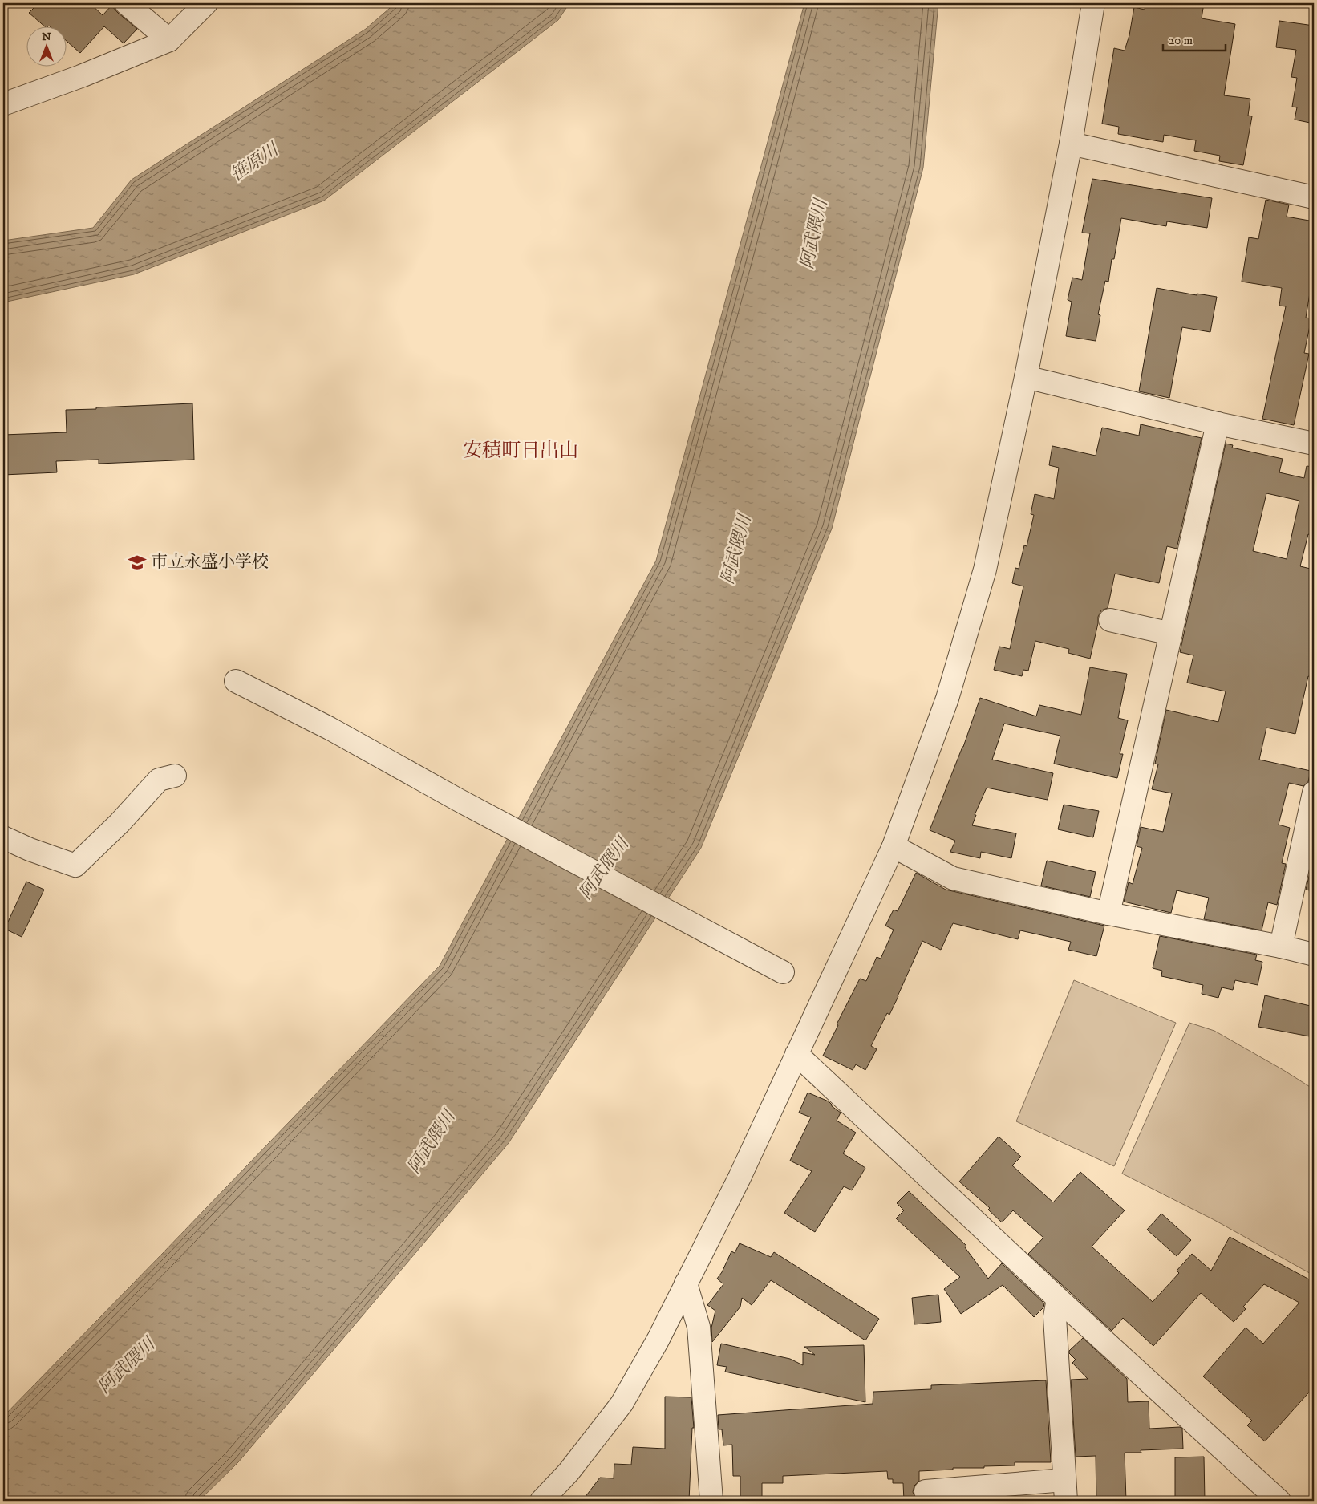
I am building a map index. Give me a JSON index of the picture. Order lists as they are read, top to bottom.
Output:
{
  "districts": ["安積町日出山"],
  "water": ["笹原川", "阿武隈川"],
  "places": {
    "school or university": ["市立永盛小学校"]
  },
  "scale_bar": "20 m",
  "north": "top"
}
